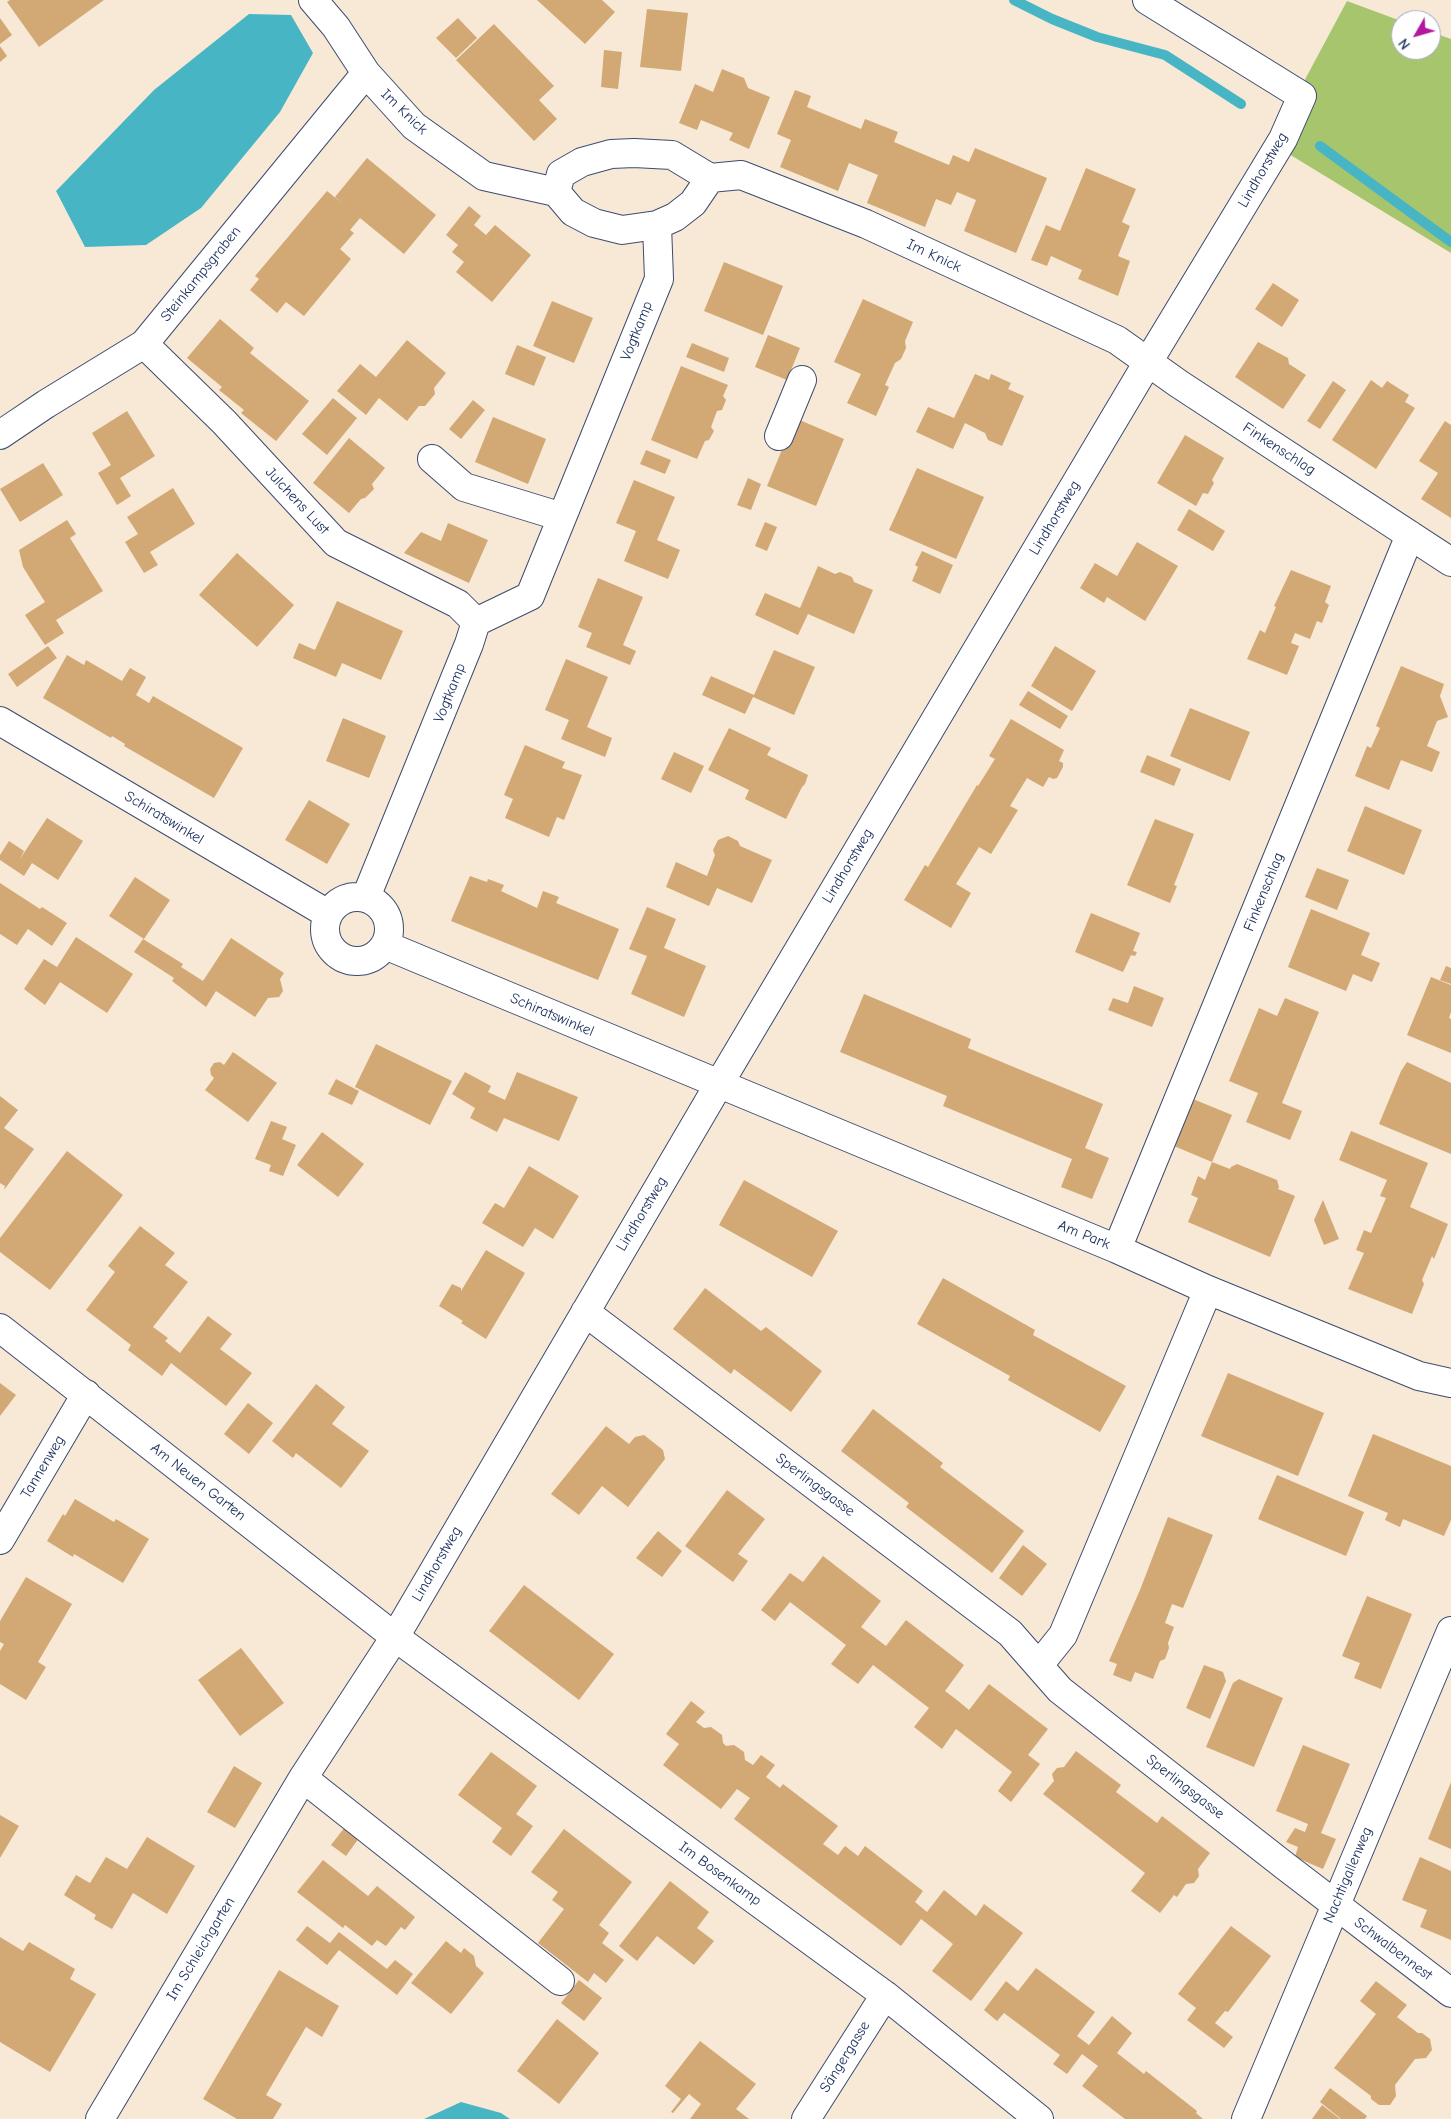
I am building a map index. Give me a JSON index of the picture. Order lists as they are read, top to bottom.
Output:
{
  "streets": {
    "street": [
      "Im Knick",
      "Lindhorstweg",
      "Steinkampsgraben",
      "Vogtkamp",
      "Finkenschlag",
      "Julchens Lust",
      "Schiratswinkel",
      "Am Park",
      "Tannenweg",
      "Am Neuen Garten",
      "Sperlingsgasse",
      "Im Bosenkamp",
      "Nachtigallenweg",
      "Im Schleichgarten",
      "Schwalbennest",
      "Sängergasse"
    ]
  },
  "crossings": [
    ["Im Knick", "Lindhorstweg"],
    ["Im Knick", "Steinkampsgraben"],
    ["Im Knick", "Finkenschlag"],
    ["Lindhorstweg", "Finkenschlag"],
    ["Lindhorstweg", "Schiratswinkel"],
    ["Lindhorstweg", "Am Park"],
    ["Lindhorstweg", "Am Neuen Garten"],
    ["Lindhorstweg", "Sperlingsgasse"],
    ["Lindhorstweg", "Im Bosenkamp"],
    ["Lindhorstweg", "Im Schleichgarten"],
    ["Steinkampsgraben", "Julchens Lust"],
    ["Vogtkamp", "Julchens Lust"],
    ["Vogtkamp", "Schiratswinkel"],
    ["Finkenschlag", "Am Park"],
    ["Schiratswinkel", "Am Park"],
    ["Tannenweg", "Am Neuen Garten"],
    ["Am Neuen Garten", "Im Bosenkamp"],
    ["Am Neuen Garten", "Im Schleichgarten"],
    ["Sperlingsgasse", "Nachtigallenweg"],
    ["Sperlingsgasse", "Schwalbennest"],
    ["Im Bosenkamp", "Im Schleichgarten"],
    ["Im Bosenkamp", "Sängergasse"],
    ["Nachtigallenweg", "Schwalbennest"]
  ],
  "north": "bottom left"
}
